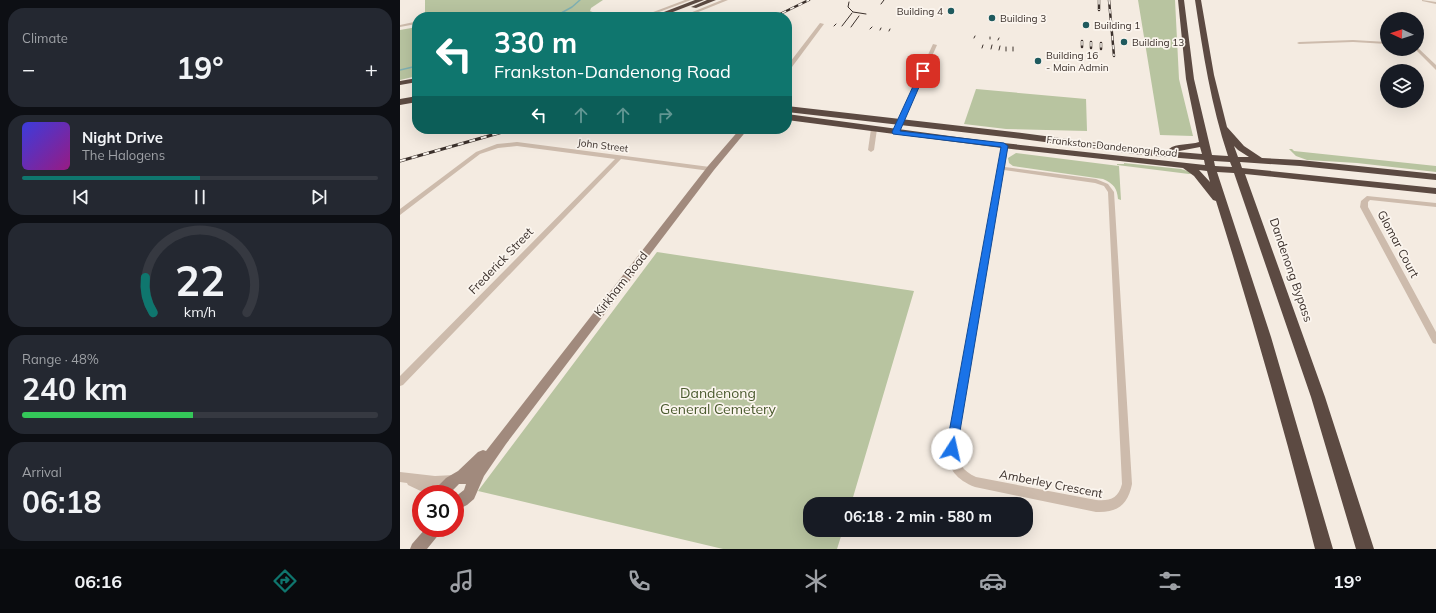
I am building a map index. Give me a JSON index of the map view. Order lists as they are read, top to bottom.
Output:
{
  "streets": {
    "highway": ["Frankston-Dandenong Road", "Dandenong Bypass"],
    "street": [
      "John Street",
      "Glomar Court",
      "Frederick Street",
      "Kirkham Road",
      "Amberley Crescent"
    ]
  },
  "crossings": [
    ["John Street", "Frederick Street"],
    ["John Street", "Kirkham Road"],
    ["Frankston-Dandenong Road", "Dandenong Bypass"],
    ["Frankston-Dandenong Road", "Amberley Crescent"]
  ],
  "parks": ["Dandenong General Cemetery"],
  "places": [
    "Building 4",
    "Building 3",
    "Building 1",
    "Building 13",
    "Building 16 - Main Admin"
  ],
  "north": "left",
  "page": {
    "tile": [
      "Climate",
      ["Range · 48%", "240 km"],
      ["Arrival", "06:18"]
    ],
    "turn": ["330 m", "Frankston-Dandenong Road"],
    "heat": ["−", "19°", "+"],
    "song": ["Night Drive", "The Halogens"],
    "limit": "30",
    "trip": "06:18 · 2 min · 580 m",
    "tabs": ["06:16", "19°"],
    "gauge": ["22", "km/h"]
  }
}
